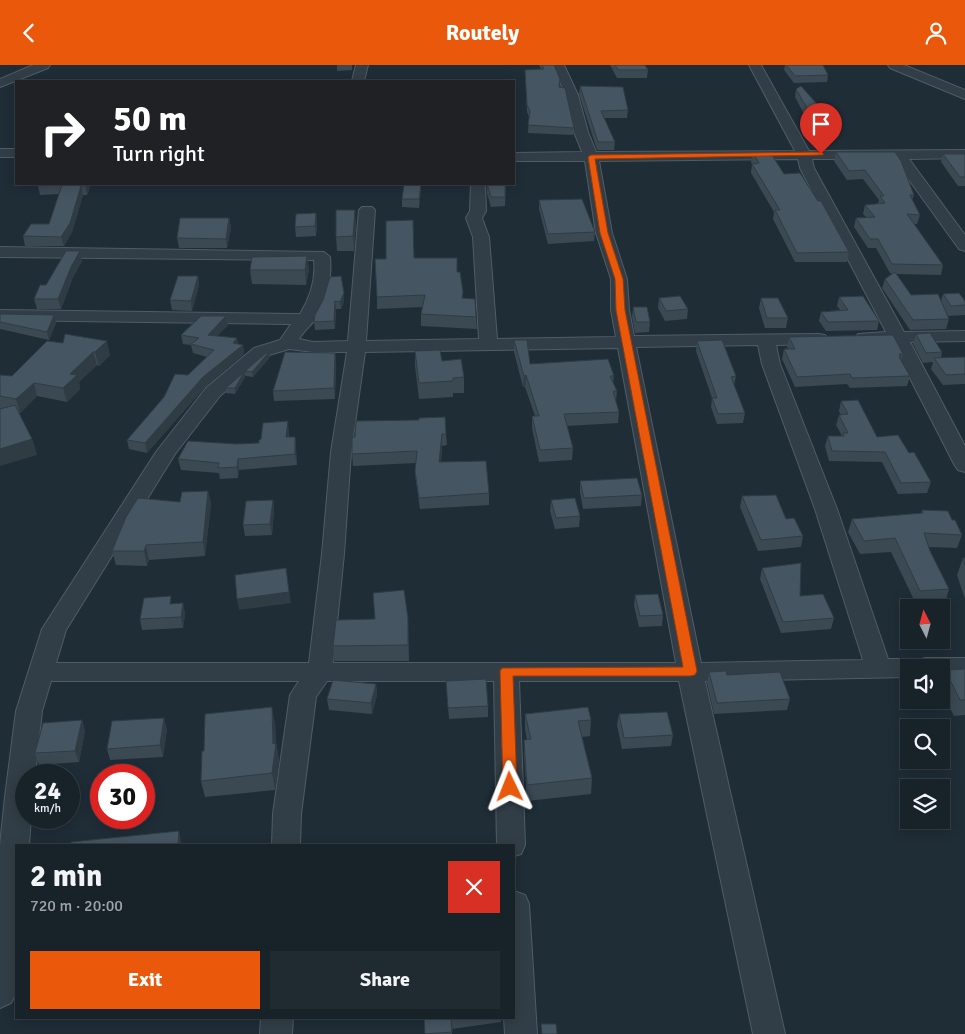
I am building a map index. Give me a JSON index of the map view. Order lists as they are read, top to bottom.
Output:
{
  "north": "top",
  "page": {
    "header": "Routely",
    "turn": ["50 m", "Turn right"],
    "speed": "24 km/h",
    "limit": "30",
    "heading": ["2 min", "720 m · 20:00"],
    "buttons": ["Exit", "Share"]
  }
}
